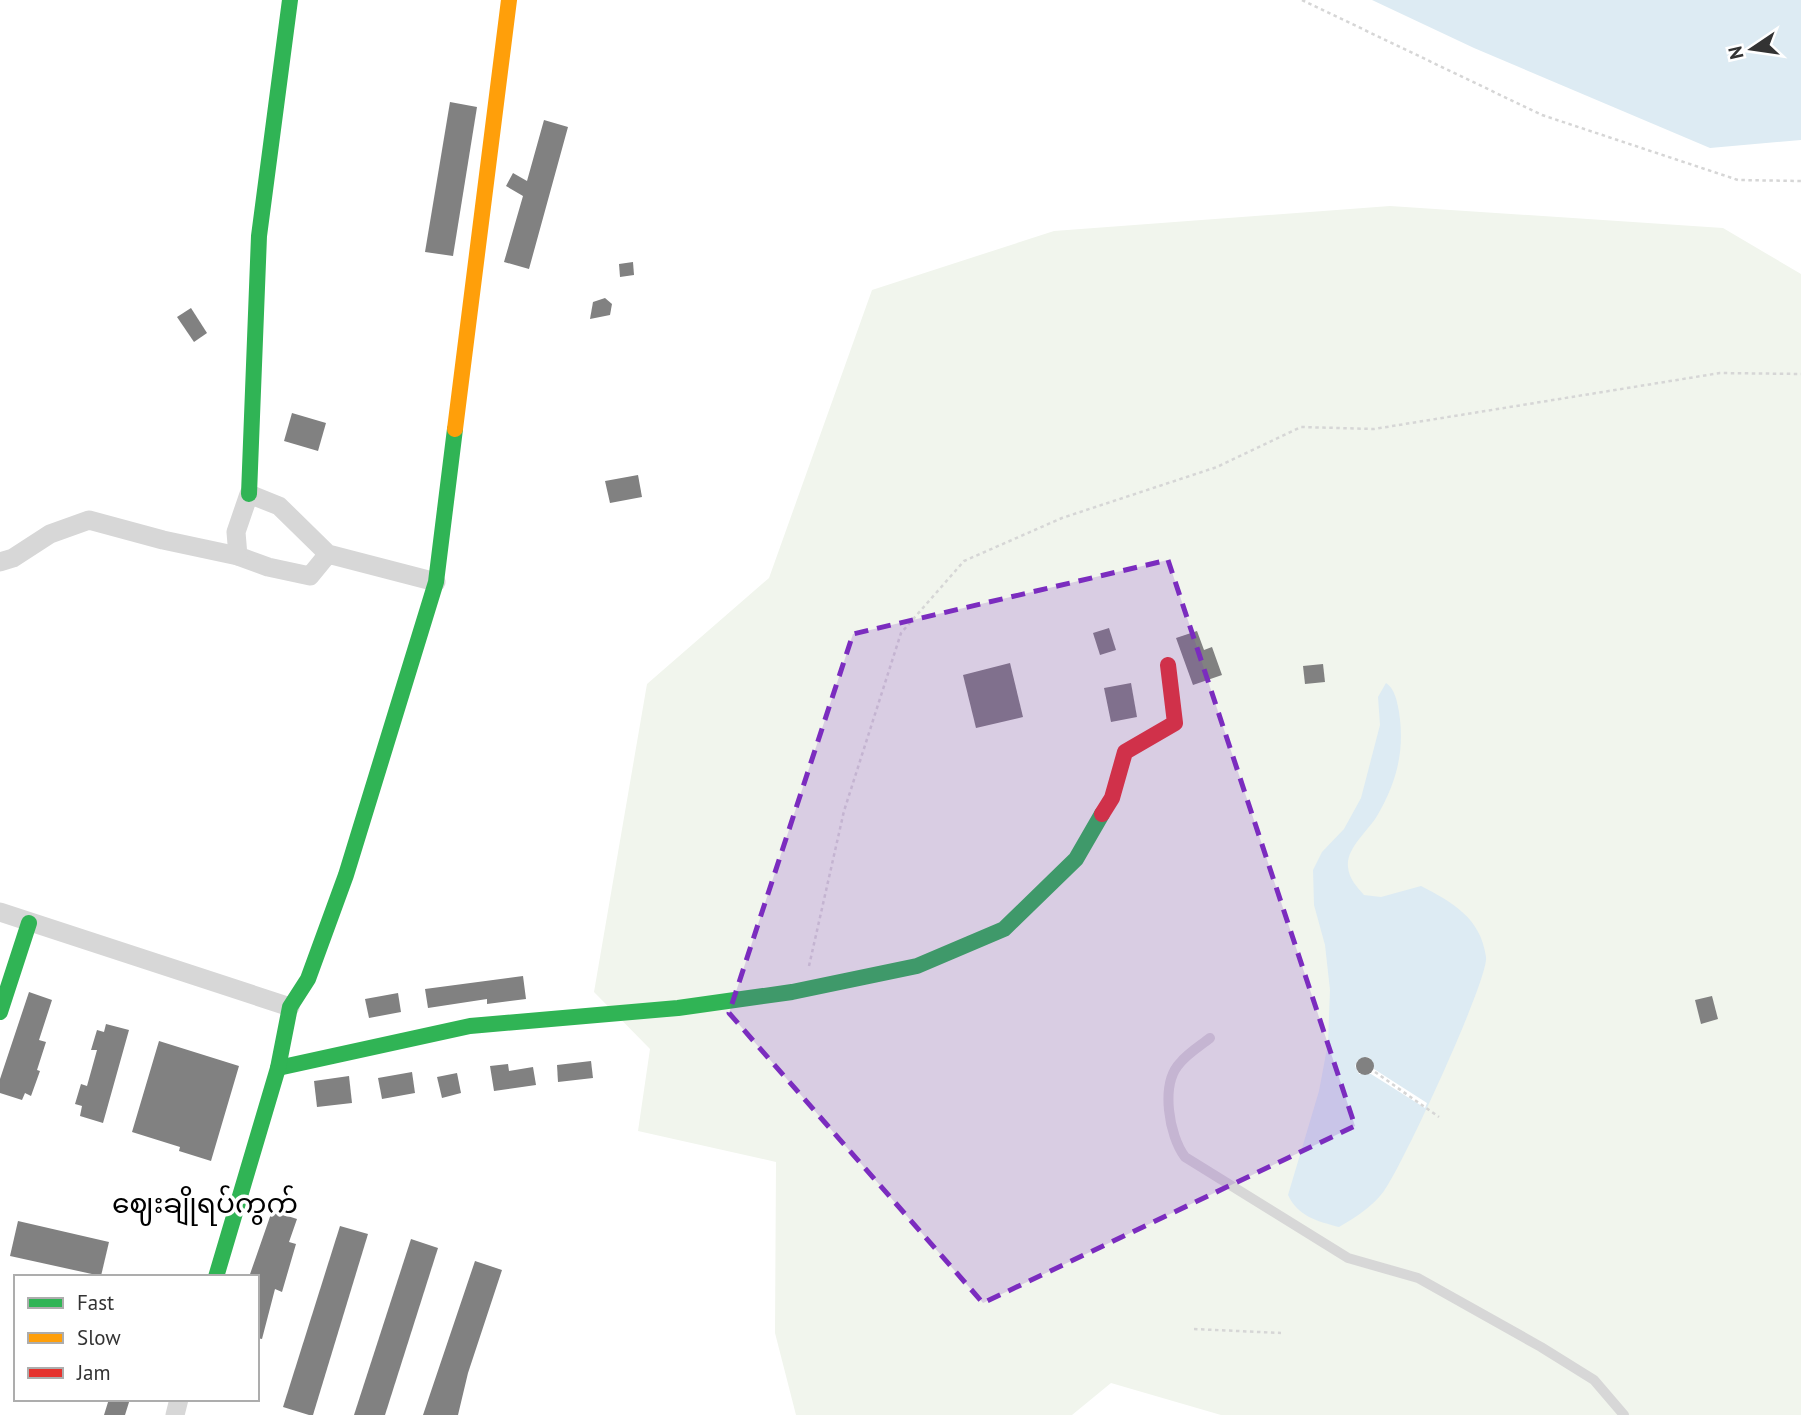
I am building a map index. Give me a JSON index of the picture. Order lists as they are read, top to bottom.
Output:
{
  "districts": ["ဈေးချိုရပ်ကွက်"],
  "legend": ["Fast", "Slow", "Jam"],
  "north": "left"
}
